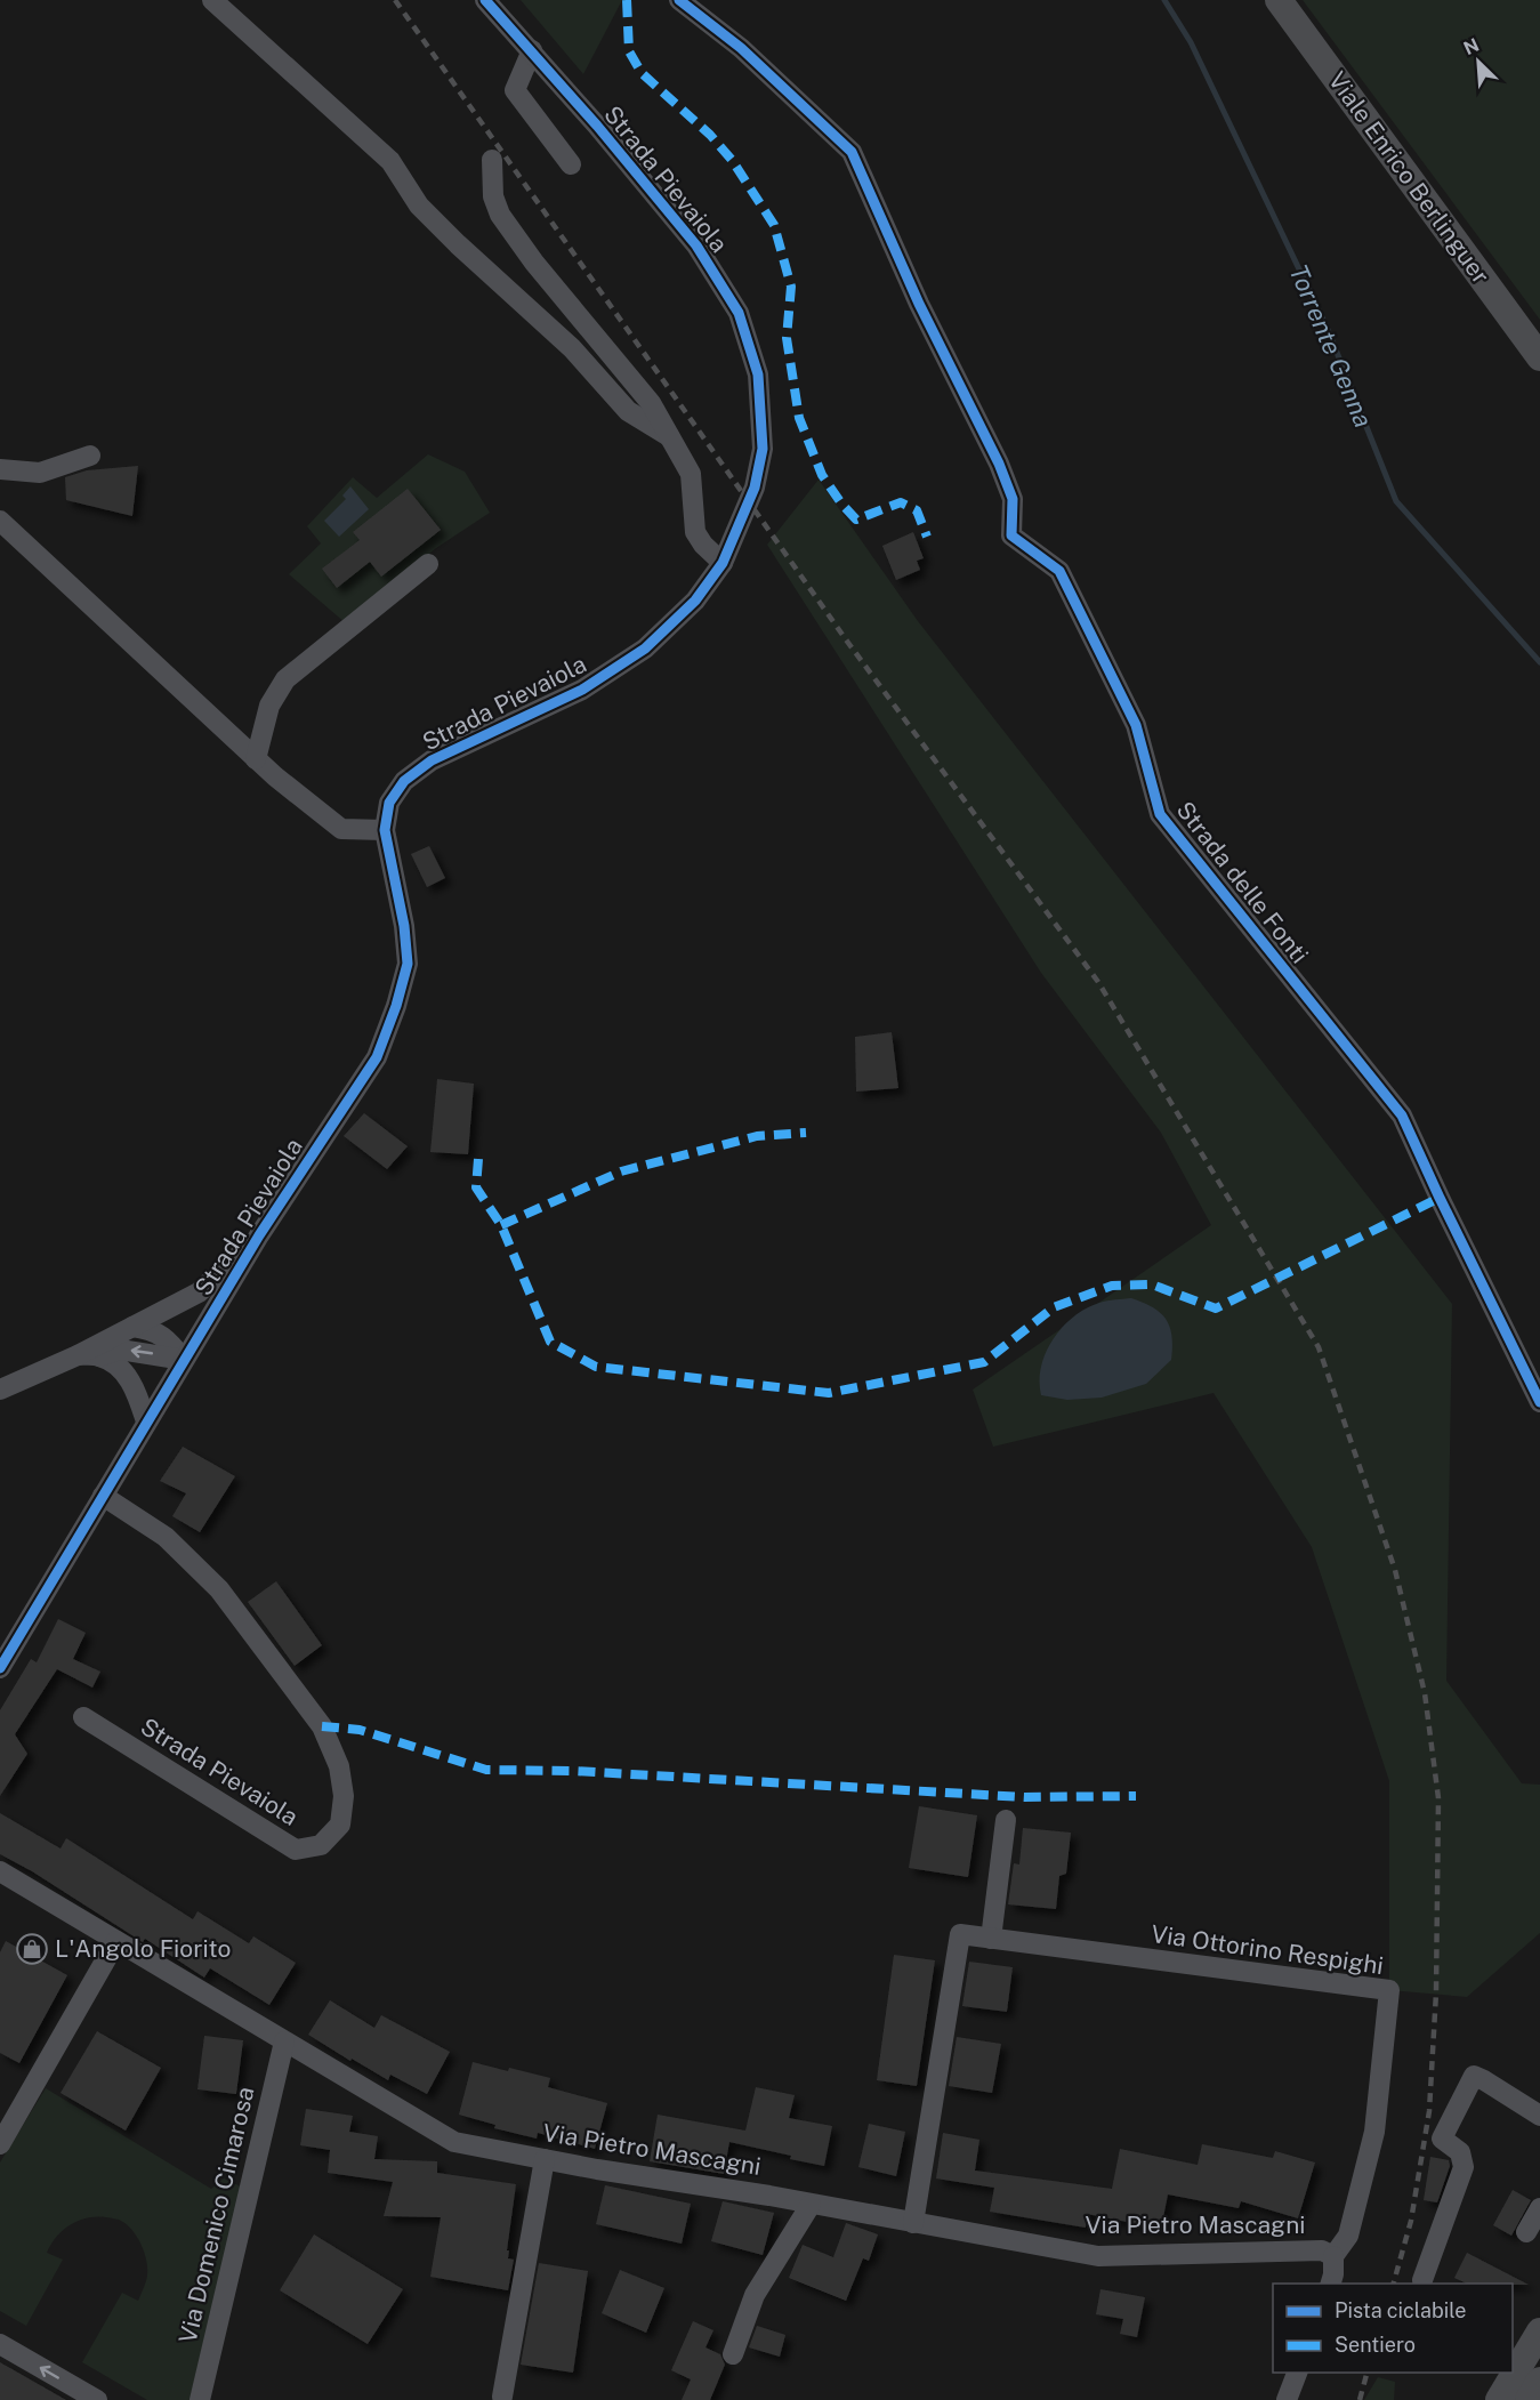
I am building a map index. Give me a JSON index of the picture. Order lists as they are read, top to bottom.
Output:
{
  "streets": {
    "main road": ["Viale Enrico Berlinguer"],
    "street": [
      "Strada Pievaiola",
      "Strada delle Fonti",
      "Via Ottorino Respighi",
      "Via Pietro Mascagni",
      "Via Domenico Cimarosa"
    ]
  },
  "crossings": [
    ["Via Ottorino Respighi", "Via Pietro Mascagni"],
    ["Via Pietro Mascagni", "Via Domenico Cimarosa"]
  ],
  "water": ["Torrente Genna"],
  "places": {
    "shop": ["L'Angolo Fiorito"]
  },
  "legend": ["Pista ciclabile", "Sentiero"],
  "north": "top left"
}
